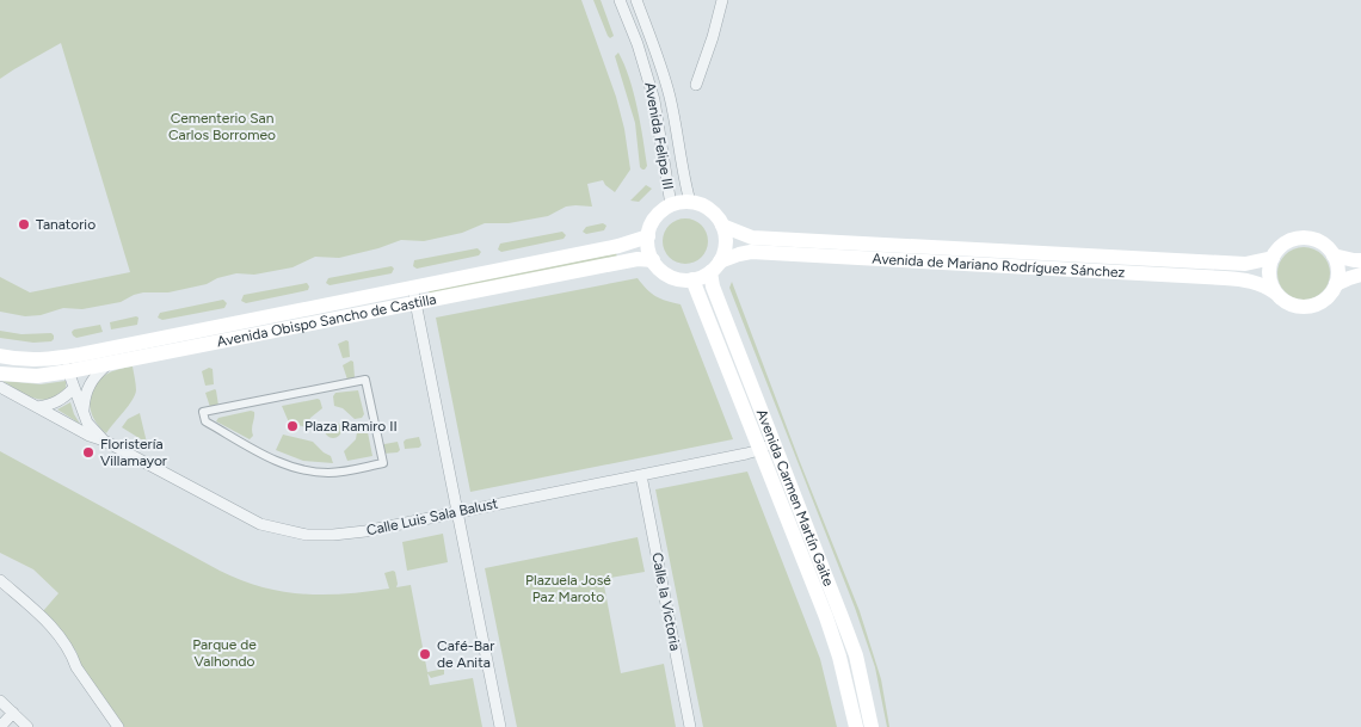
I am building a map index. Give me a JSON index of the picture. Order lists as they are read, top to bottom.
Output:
{
  "streets": {
    "main road": ["Avenida de Mariano Rodríguez Sánchez", "Avenida Obispo Sancho de Castilla", "Avenida Carmen Martín Gaite"],
    "street": ["Avenida Felipe III", "Calle Luis Sala Balust", "Calle la Victoria"]
  },
  "crossings": [
    ["Avenida Felipe III", "Avenida de Mariano Rodríguez Sánchez"],
    ["Avenida Felipe III", "Avenida Obispo Sancho de Castilla"],
    ["Avenida Felipe III", "Avenida Carmen Martín Gaite"],
    ["Avenida de Mariano Rodríguez Sánchez", "Avenida Obispo Sancho de Castilla"],
    ["Avenida de Mariano Rodríguez Sánchez", "Avenida Carmen Martín Gaite"],
    ["Avenida Obispo Sancho de Castilla", "Avenida Carmen Martín Gaite"],
    ["Avenida Obispo Sancho de Castilla", "Calle Luis Sala Balust"],
    ["Avenida Carmen Martín Gaite", "Calle Luis Sala Balust"],
    ["Calle Luis Sala Balust", "Calle la Victoria"]
  ],
  "parks": ["Cementerio San Carlos Borromeo", "Plazuela José Paz Maroto", "Parque de Valhondo"],
  "places": [
    "Tanatorio",
    "Plaza Ramiro II",
    "Floristería Villamayor",
    "Café-Bar de Anita"
  ]
}
